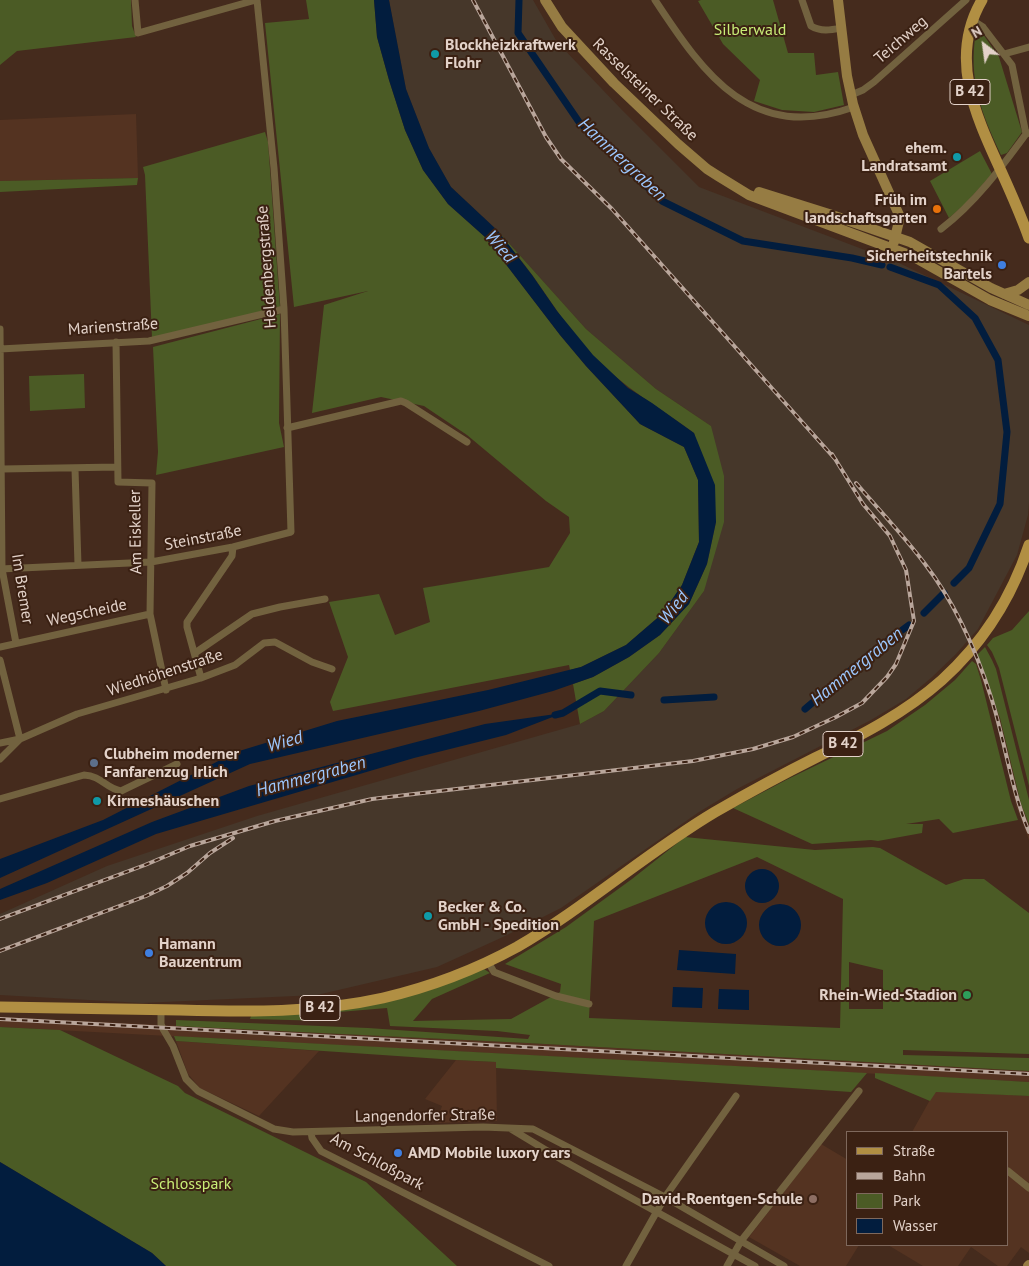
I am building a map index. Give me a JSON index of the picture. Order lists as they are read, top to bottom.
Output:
{
  "streets": {
    "main road": ["Rasselsteiner Straße", "B 42"],
    "street": [
      "Teichweg",
      "Heldenbergstraße",
      "Marienstraße",
      "Am Eiskeller",
      "Steinstraße",
      "Im Bremer",
      "Wegscheide",
      "Wiedhöhenstraße",
      "Langendorfer Straße",
      "Am Schloßpark"
    ]
  },
  "crossings": [
    ["B 42", "Am Schloßpark"],
    ["Heldenbergstraße", "Marienstraße"],
    ["Heldenbergstraße", "Steinstraße"],
    ["Marienstraße", "Im Bremer"],
    ["Am Eiskeller", "Steinstraße"],
    ["Am Eiskeller", "Wegscheide"],
    ["Am Eiskeller", "Wiedhöhenstraße"],
    ["Steinstraße", "Im Bremer"],
    ["Im Bremer", "Wegscheide"],
    ["Langendorfer Straße", "Am Schloßpark"]
  ],
  "water": ["Hammergraben", "Wied"],
  "parks": ["Silberwald", "Schlosspark"],
  "places": [
    "Blockheizkraftwerk Flohr",
    "ehem. Landratsamt",
    "Früh im landschaftsgarten",
    "Sicherheitstechnik Bartels",
    "Clubheim moderner Fanfarenzug Irlich",
    "Kirmeshäuschen",
    "Becker & Co. GmbH - Spedition",
    "Hamann Bauzentrum",
    "Rhein-Wied-Stadion",
    "AMD Mobile luxory cars",
    "David-Roentgen-Schule"
  ],
  "legend": [
    "Straße",
    "Bahn",
    "Park",
    "Wasser"
  ],
  "north": "top left"
}
